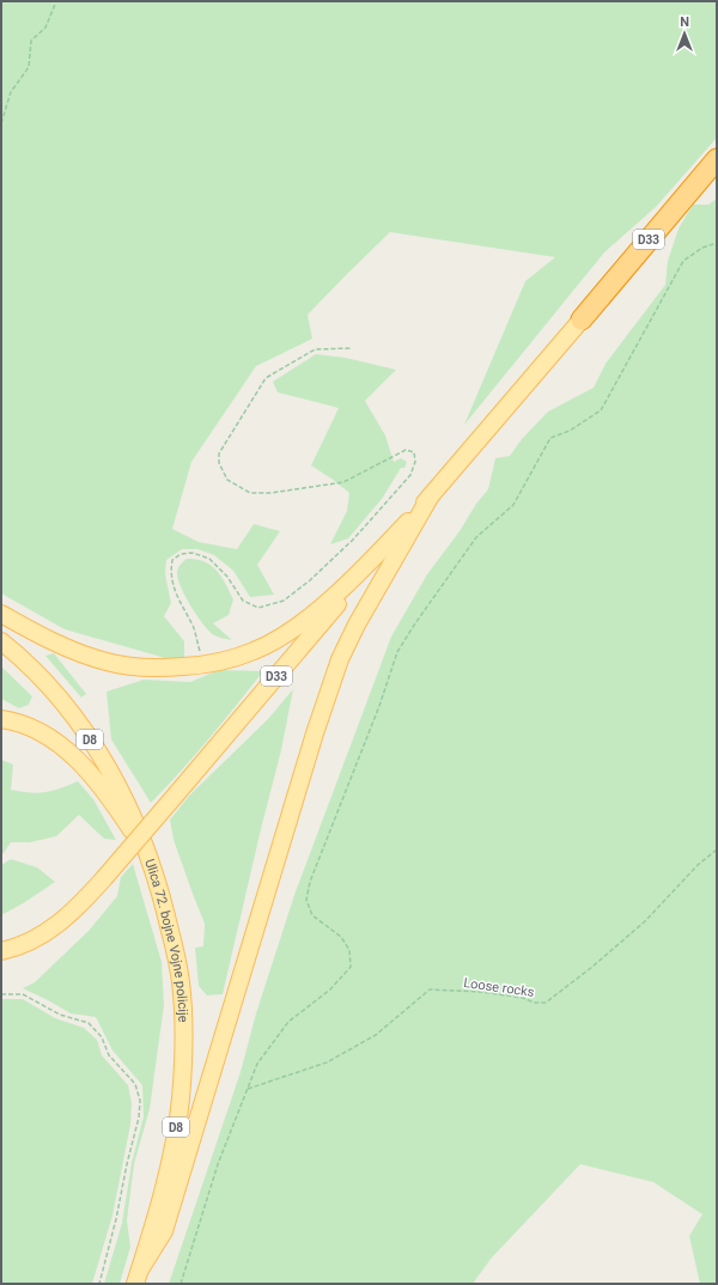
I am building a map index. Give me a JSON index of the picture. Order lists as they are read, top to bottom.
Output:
{
  "streets": {
    "highway": ["D33"],
    "main road": ["D8", "Ulica 72. bojne Vojne policije"],
    "path": ["Loose rocks"]
  },
  "north": "top"
}
